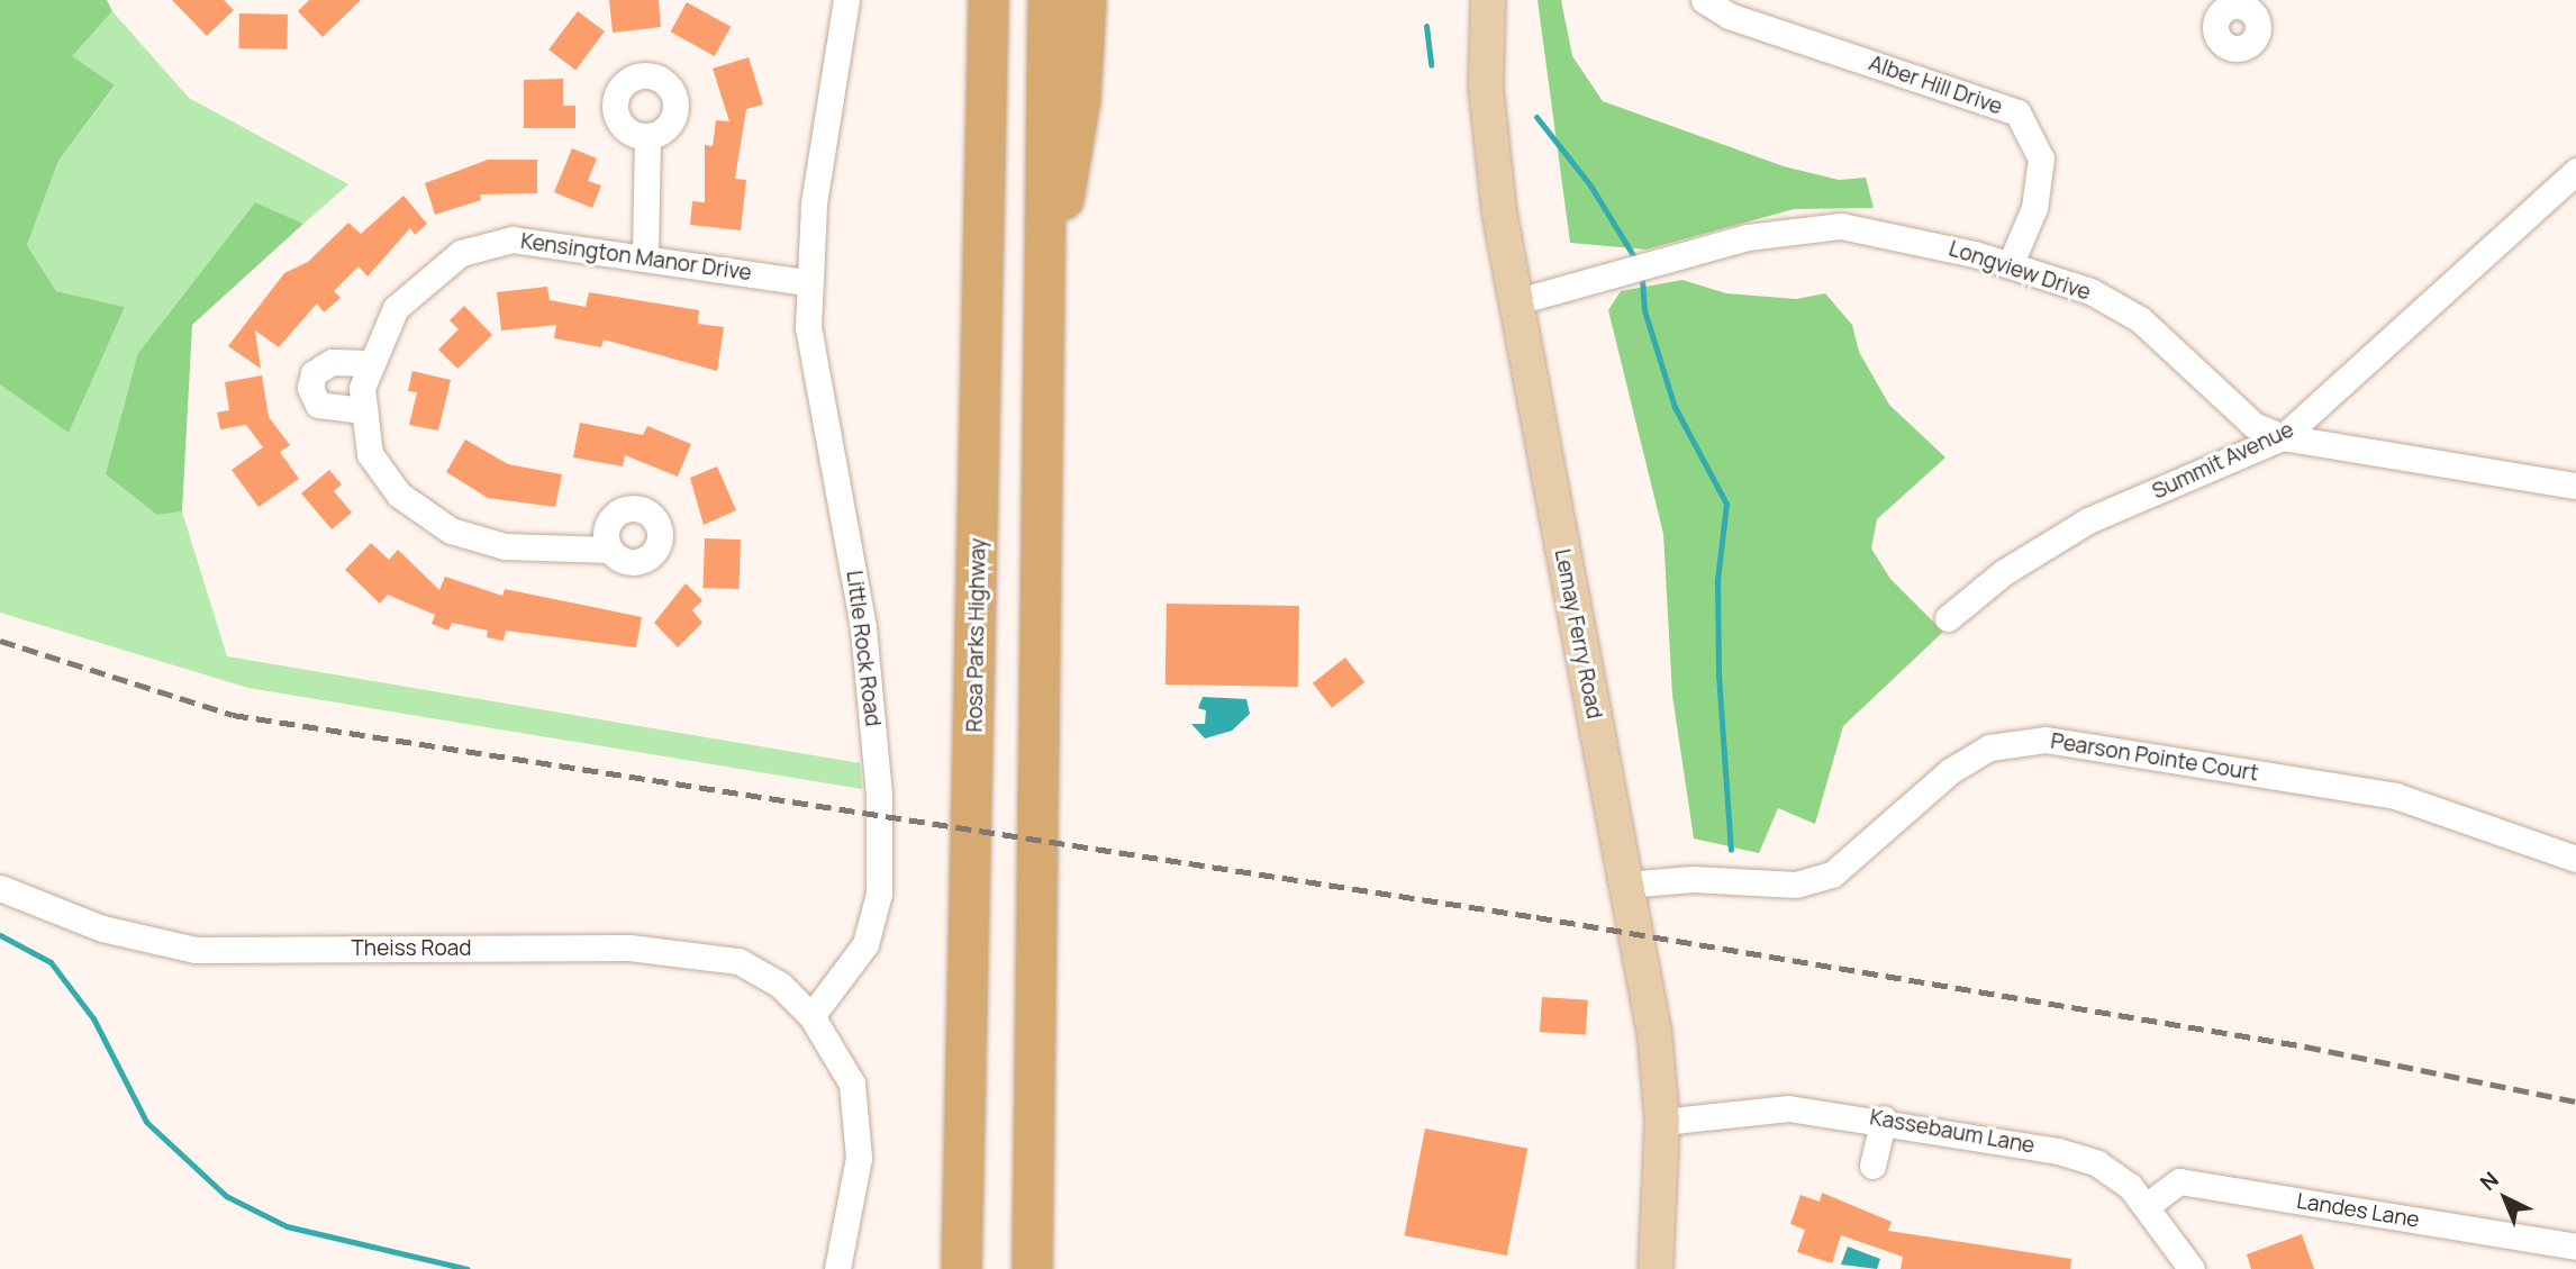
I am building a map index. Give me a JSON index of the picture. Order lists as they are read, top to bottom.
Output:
{
  "streets": {
    "highway": ["Rosa Parks Highway"],
    "main road": ["Lemay Ferry Road"],
    "street": [
      "Alber Hill Drive",
      "Kensington Manor Drive",
      "Longview Drive",
      "Summit Avenue",
      "Little Rock Road",
      "Pearson Pointe Court",
      "Theiss Road",
      "Kassebaum Lane",
      "Landes Lane"
    ]
  },
  "crossings": [
    ["Alber Hill Drive", "Longview Drive"],
    ["Kensington Manor Drive", "Little Rock Road"],
    ["Longview Drive", "Summit Avenue"],
    ["Longview Drive", "Lemay Ferry Road"],
    ["Lemay Ferry Road", "Pearson Pointe Court"],
    ["Lemay Ferry Road", "Kassebaum Lane"],
    ["Little Rock Road", "Theiss Road"],
    ["Kassebaum Lane", "Landes Lane"]
  ],
  "north": "top left"
}
